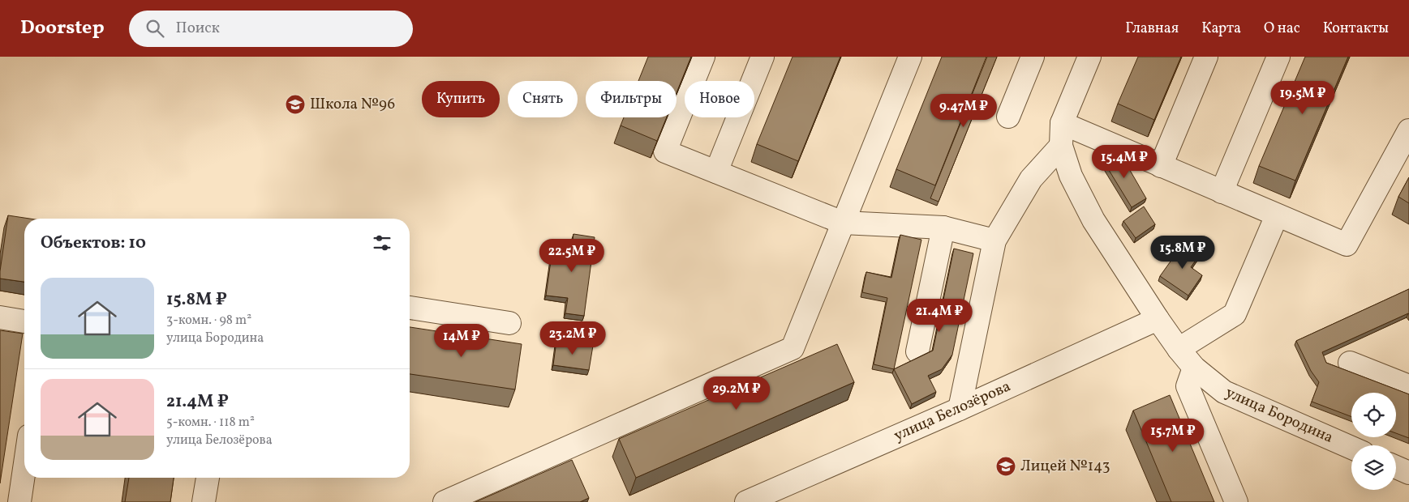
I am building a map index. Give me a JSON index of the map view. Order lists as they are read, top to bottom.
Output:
{
  "streets": {
    "street": ["улица Белозёрова", "улица Бородина"]
  },
  "crossings": [
    ["улица Белозёрова", "улица Бородина"]
  ],
  "places": {
    "school or university": ["Школа №96", "Лицей №143"]
  },
  "page": {
    "header": "Doorstep",
    "search": "Поиск",
    "nav": [
      "Главная",
      "Карта",
      "О нас",
      "Контакты"
    ],
    "price": [
      "19.5M ₽",
      "9.47M ₽",
      "15.4M ₽",
      "15.8M ₽",
      "22.5M ₽",
      "21.4M ₽",
      "23.2M ₽",
      "14M ₽",
      "29.2M ₽",
      "15.7M ₽"
    ],
    "chip": [
      "Купить",
      "Снять",
      "Фильтры",
      "Новое"
    ],
    "heading": "Объектов: 10",
    "list": [
      {
        "name": "15.8M ₽",
        "note": "3-комн. · 98 m² · улица Бородина"
      },
      {
        "name": "21.4M ₽",
        "note": "5-комн. · 118 m² · улица Белозёрова"
      }
    ]
  }
}
